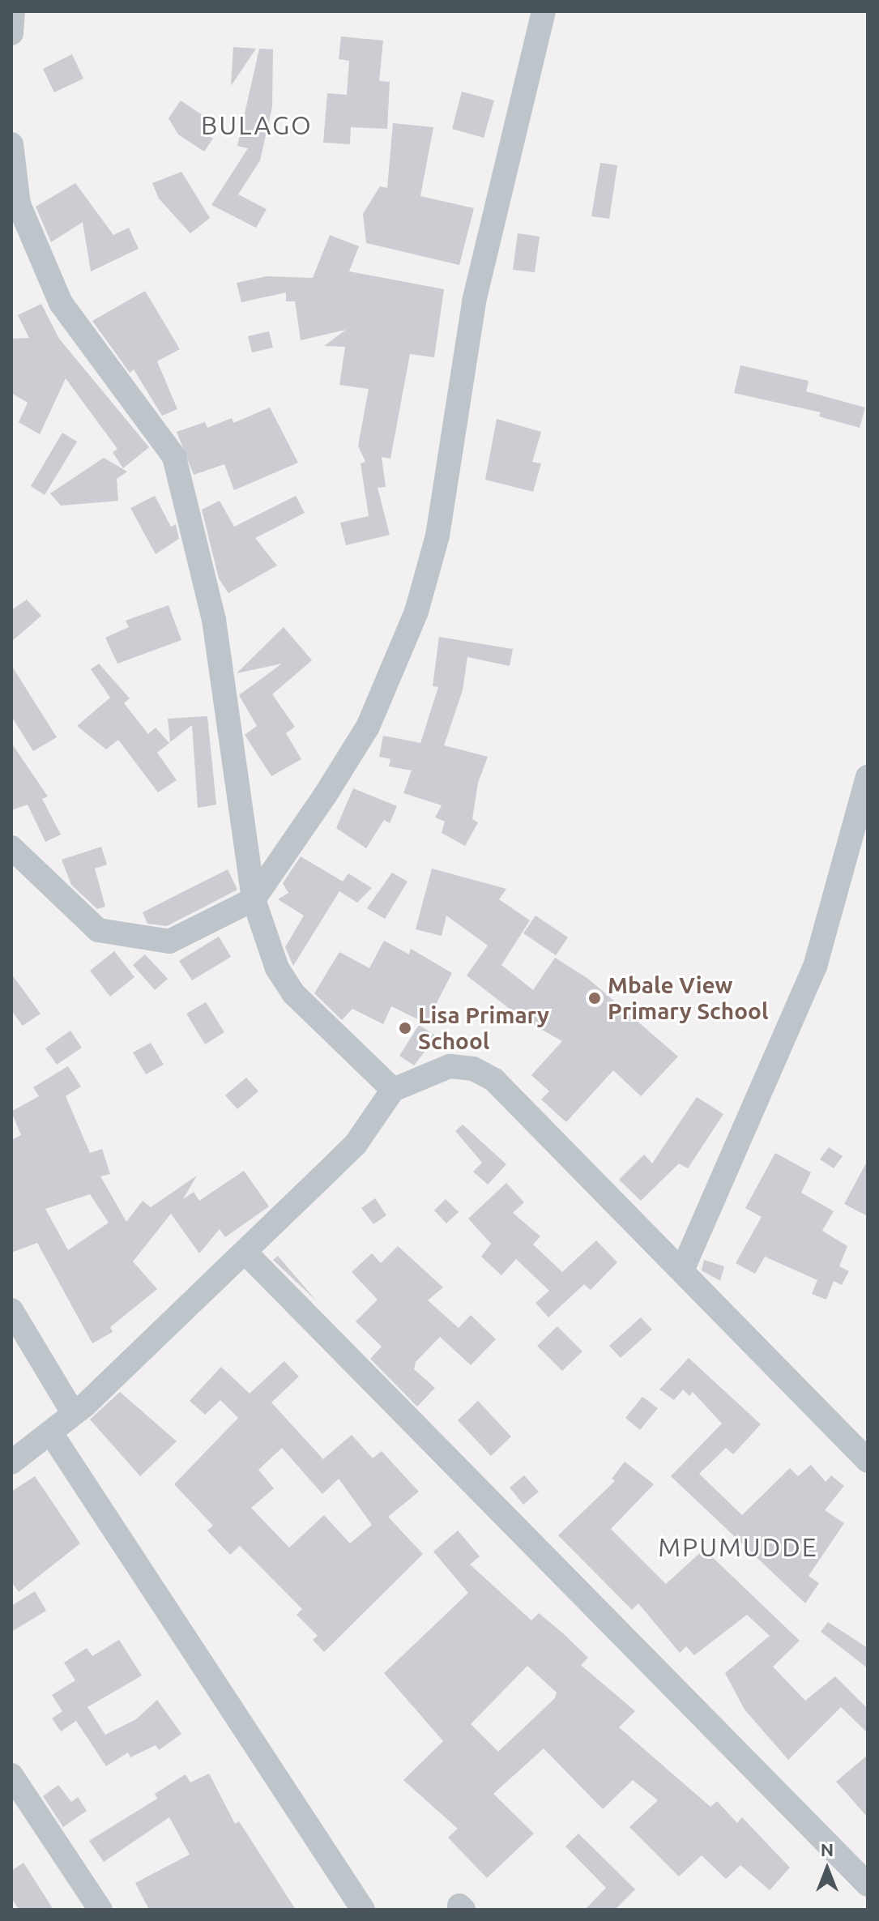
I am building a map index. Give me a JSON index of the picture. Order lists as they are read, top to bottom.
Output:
{
  "districts": ["BULAGO", "MPUMUDDE"],
  "places": ["Mbale View Primary School", "Lisa Primary School"],
  "north": "top"
}
